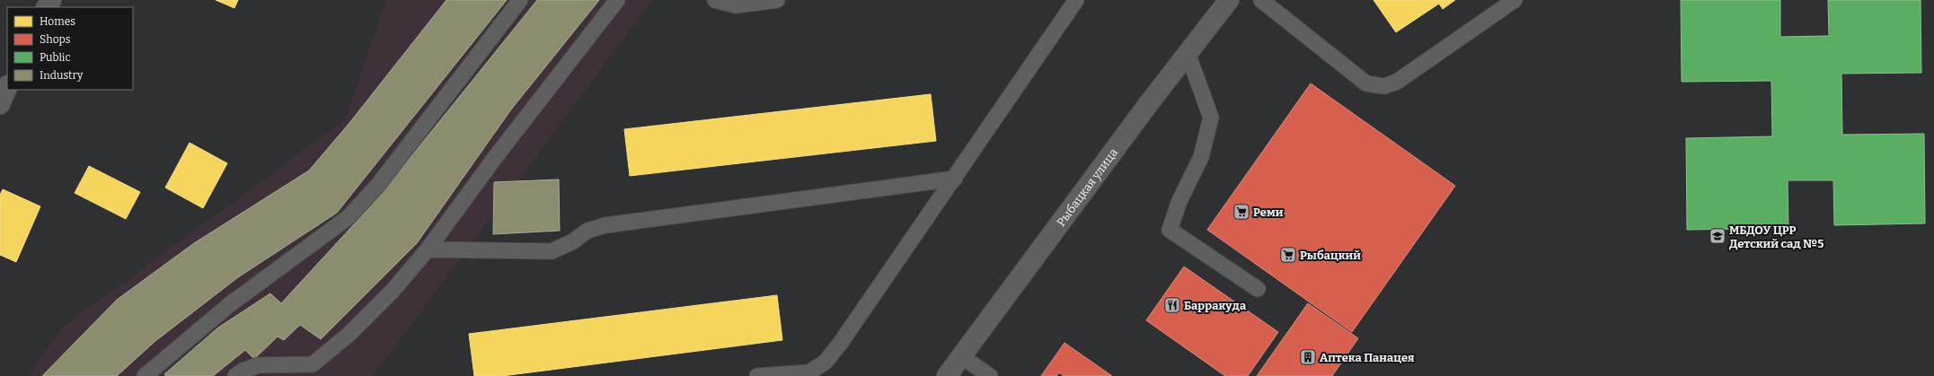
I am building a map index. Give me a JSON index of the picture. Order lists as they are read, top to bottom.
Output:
{
  "streets": {
    "main road": ["Рыбацкая улица"]
  },
  "places": {
    "supermarket": ["Реми", "Рыбацкий"],
    "school or university": ["МБДОУ ЦРР Детский сад №5"],
    "restaurant": ["Барракуда"],
    "building": ["Аптека Панацея"]
  },
  "legend": [
    "Homes",
    "Shops",
    "Public",
    "Industry"
  ]
}
